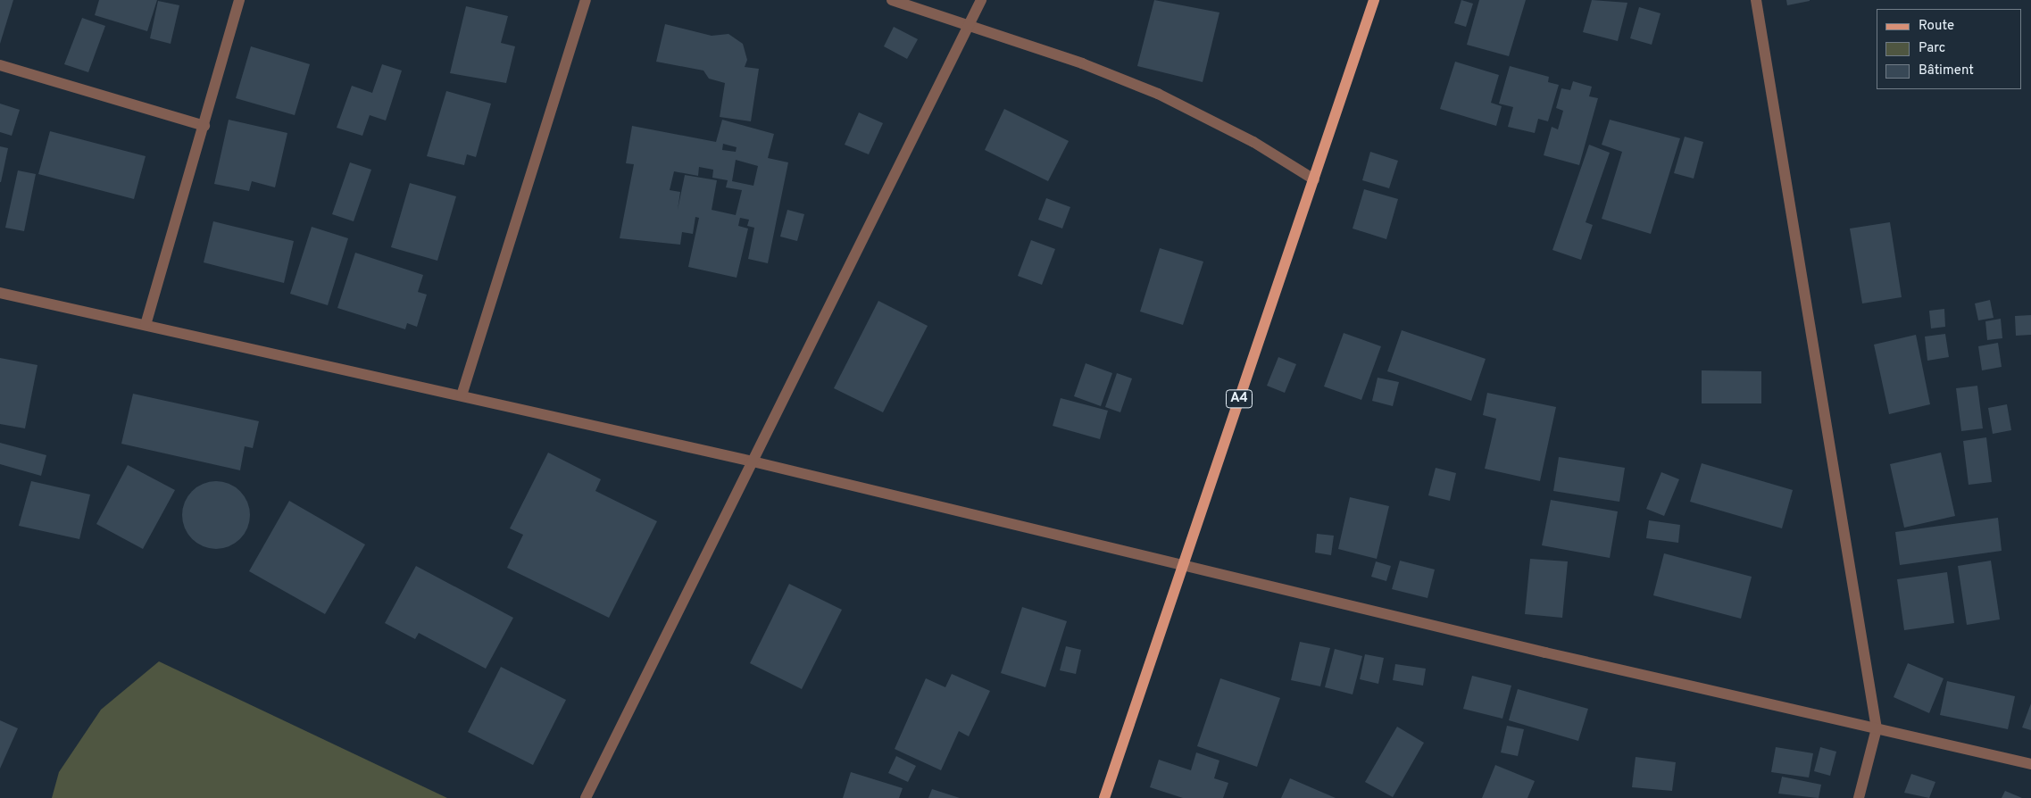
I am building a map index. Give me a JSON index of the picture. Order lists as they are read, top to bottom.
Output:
{
  "streets": {
    "main road": ["A4"]
  },
  "legend": ["Route", "Parc", "Bâtiment"]
}
